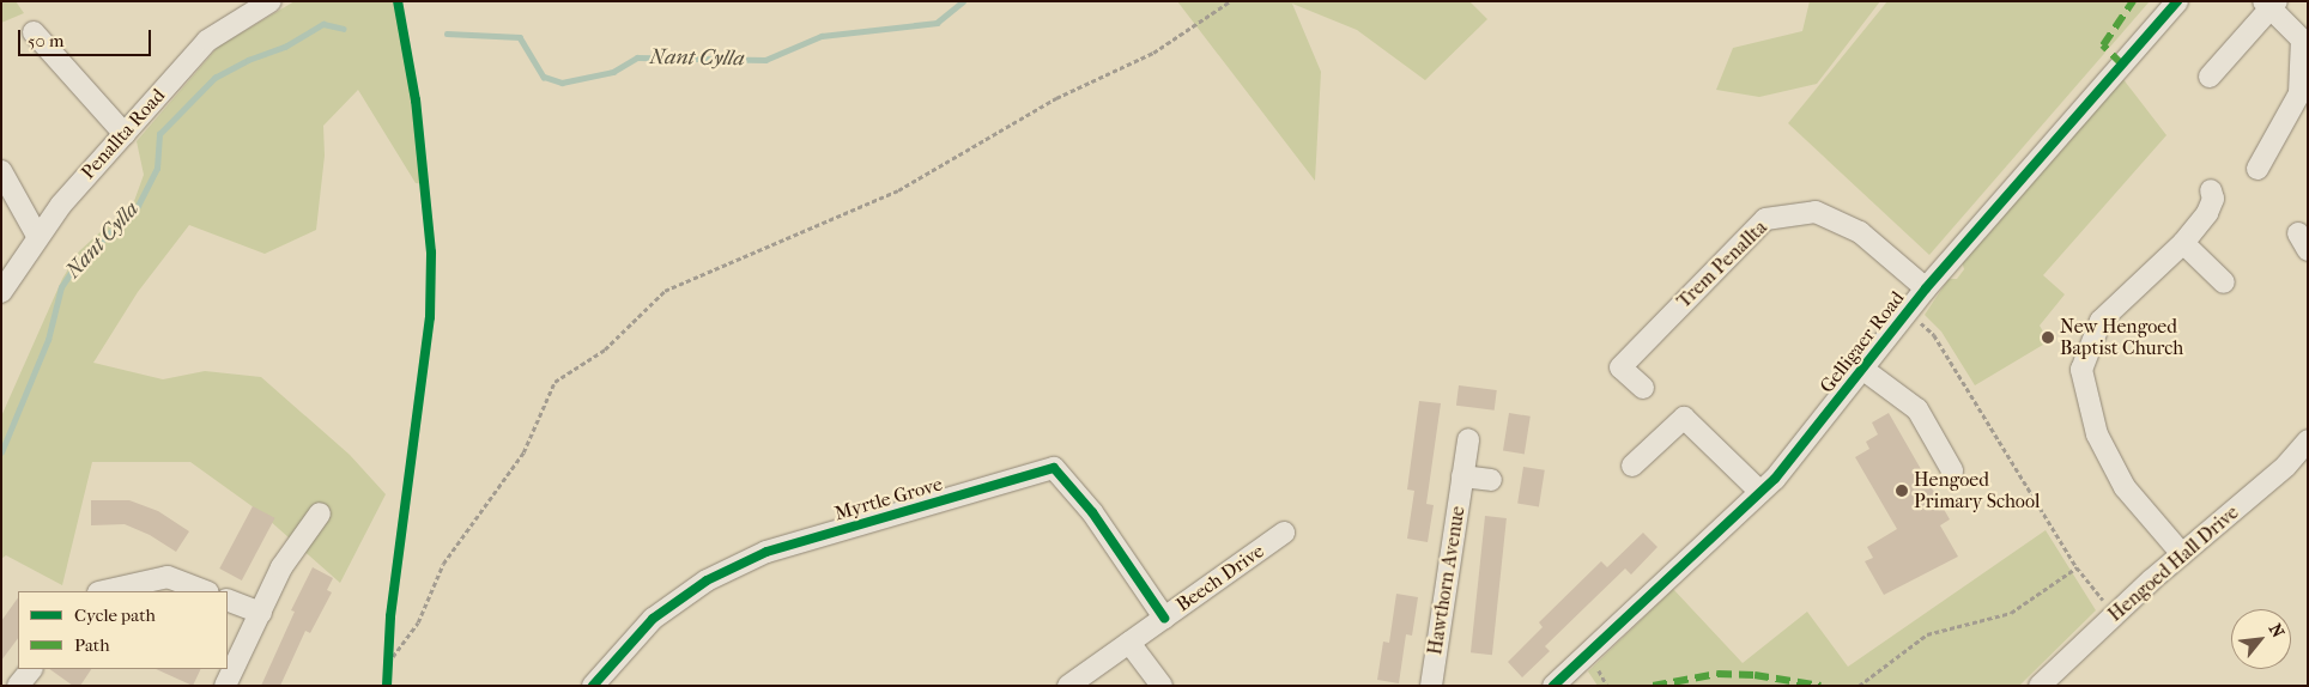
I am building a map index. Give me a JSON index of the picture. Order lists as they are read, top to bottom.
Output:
{
  "streets": {
    "street": [
      "Penallta Road",
      "Trem Penallta",
      "Gelligaer Road",
      "Myrtle Grove",
      "Hengoed Hall Drive",
      "Beech Drive",
      "Hawthorn Avenue"
    ]
  },
  "crossings": [
    ["Trem Penallta", "Gelligaer Road"],
    ["Myrtle Grove", "Beech Drive"]
  ],
  "water": ["Nant Cylla"],
  "places": ["New Hengoed Baptist Church", "Hengoed Primary School"],
  "legend": ["Cycle path", "Path"],
  "scale_bar": "50 m",
  "north": "top right"
}
